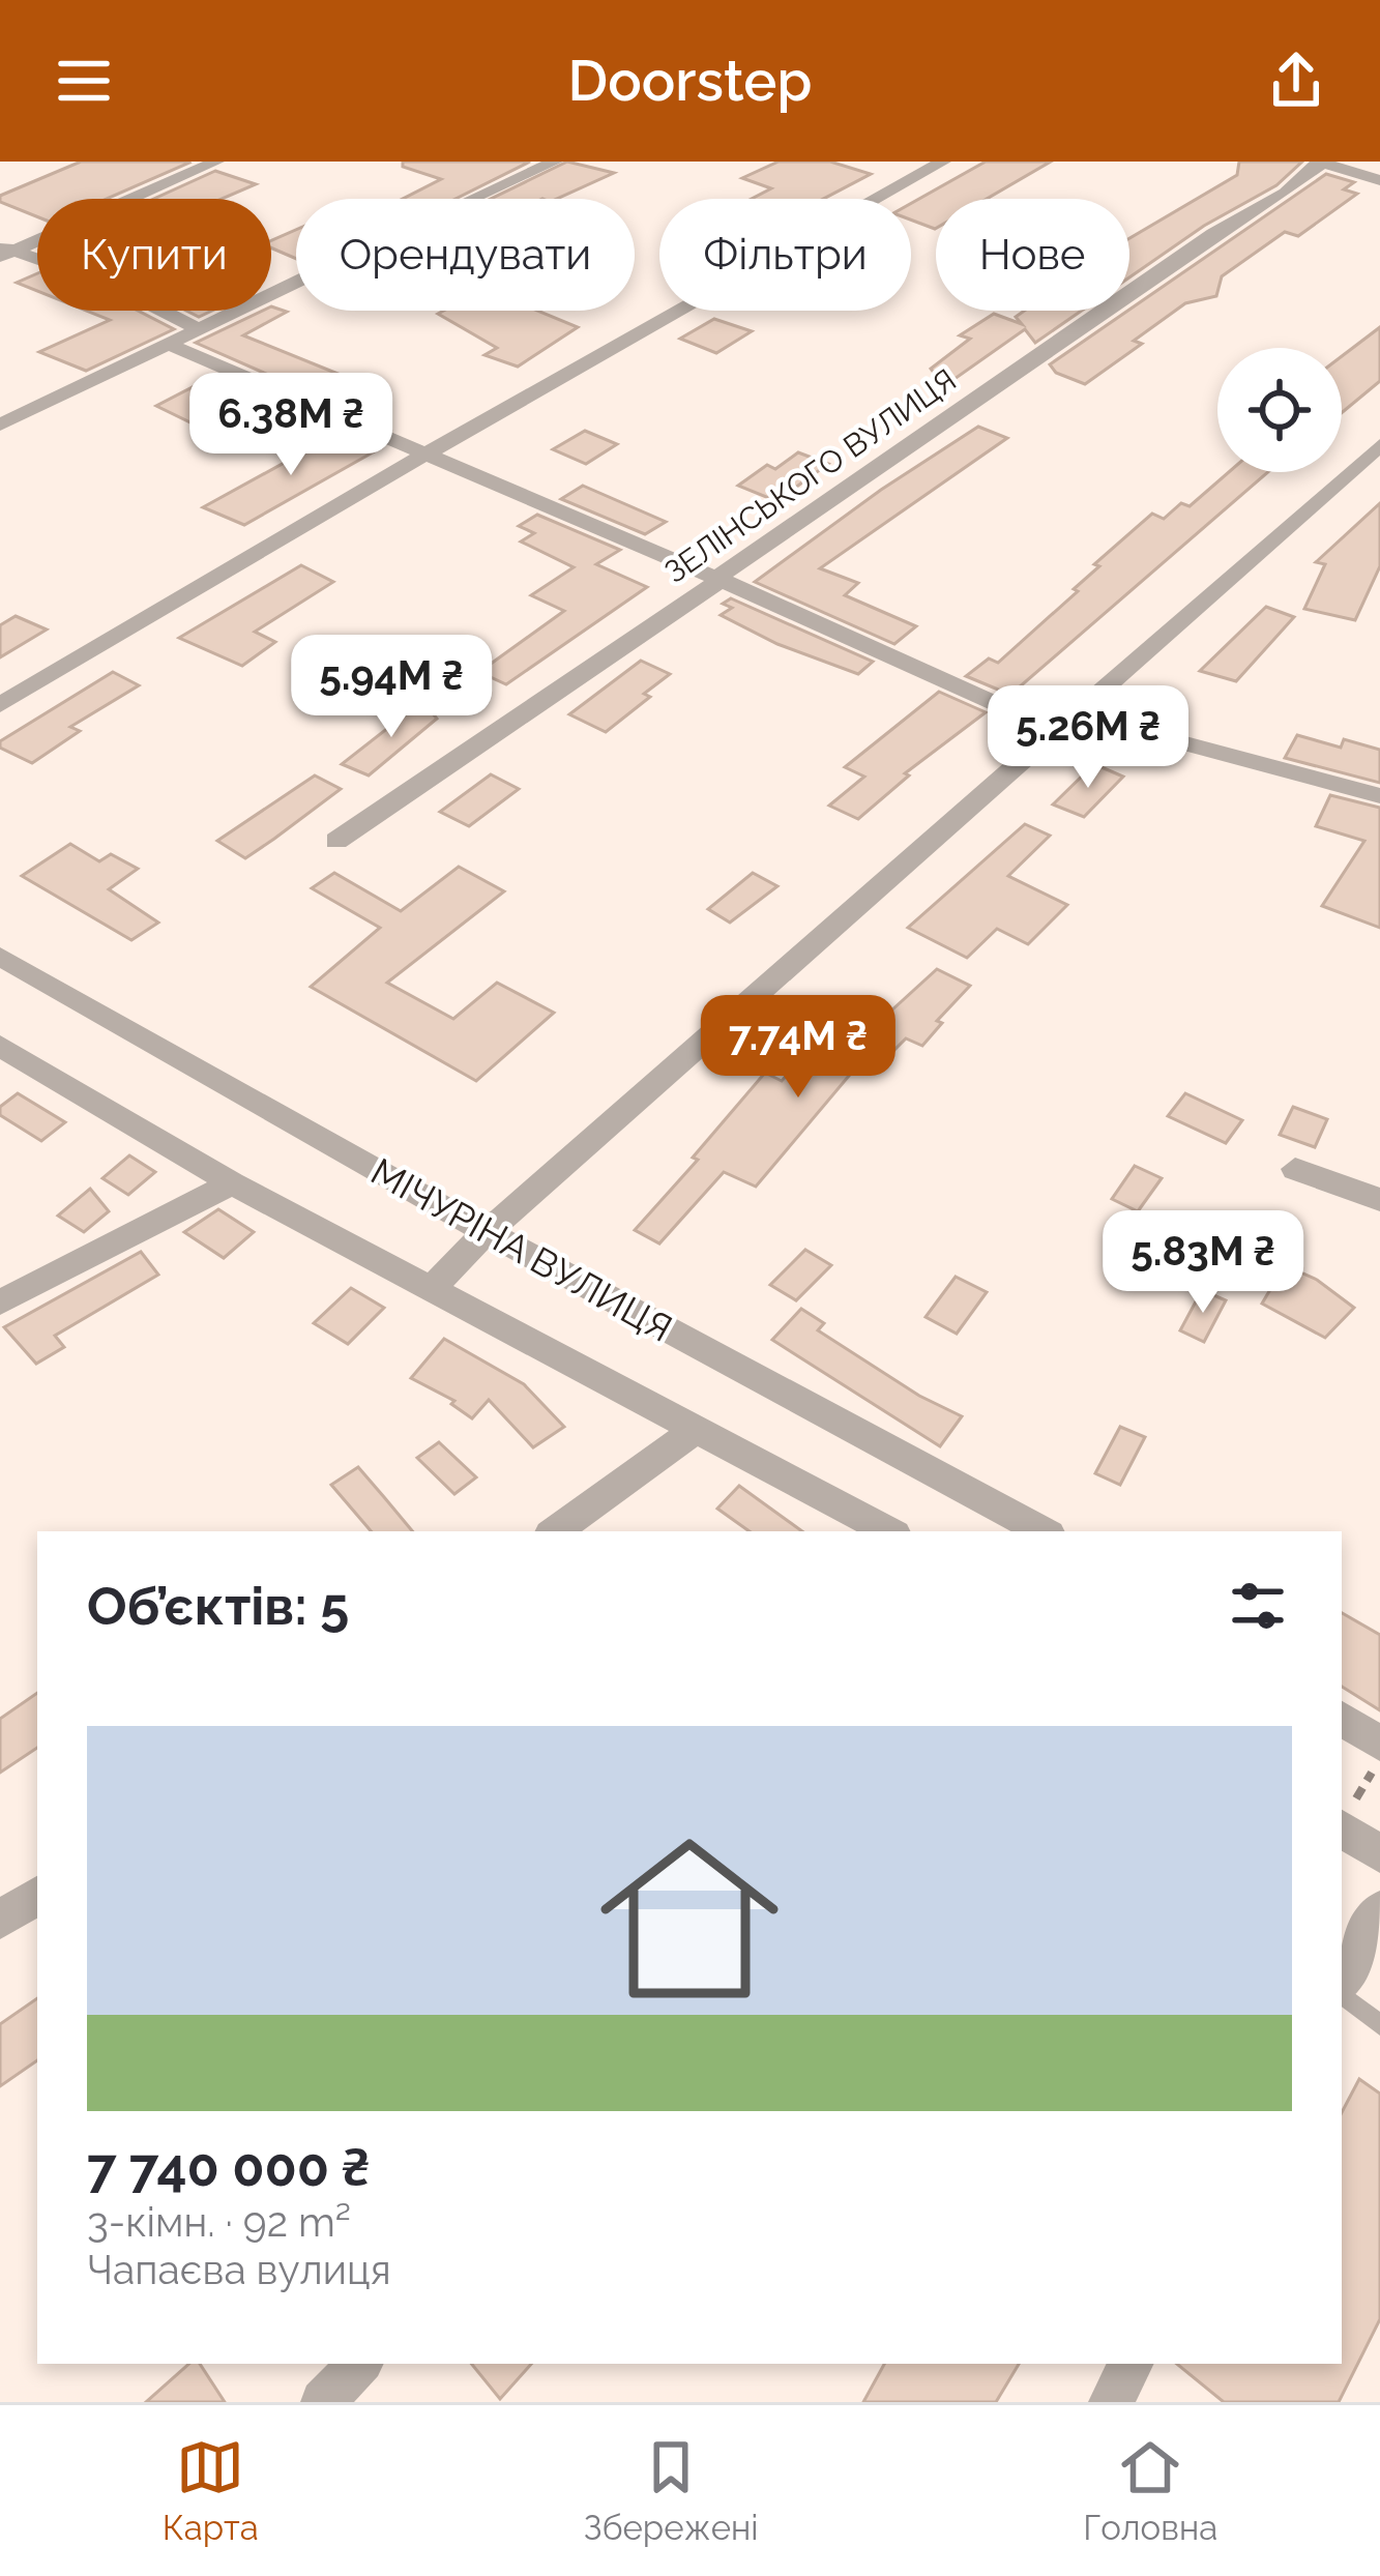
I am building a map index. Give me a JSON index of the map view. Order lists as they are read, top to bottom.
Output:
{
  "streets": {
    "street": ["ЗЕЛІНСЬКОГО ВУЛИЦЯ", "МІЧУРІНА ВУЛИЦЯ"]
  },
  "page": {
    "header": "Doorstep",
    "chip": [
      "Купити",
      "Орендувати",
      "Фільтри",
      "Нове"
    ],
    "price": [
      "6.38M ₴",
      "5.94M ₴",
      "5.26M ₴",
      "7.74M ₴",
      "5.83M ₴"
    ],
    "heading": "Об’єктів: 5",
    "list": [
      {
        "name": "7 740 000 ₴",
        "note": "3-кімн. · 92 m² · Чапаєва вулиця"
      }
    ],
    "tabs": ["Карта", "Збережені", "Головна"]
  }
}
